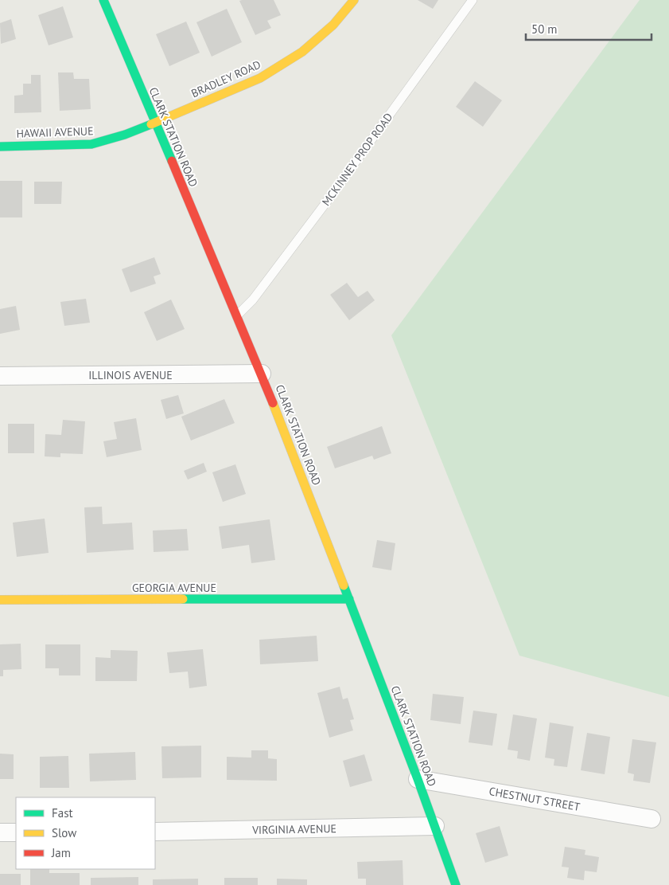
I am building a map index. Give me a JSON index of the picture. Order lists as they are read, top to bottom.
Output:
{
  "streets": {
    "street": [
      "BRADLEY ROAD",
      "HAWAII AVENUE",
      "CLARK STATION ROAD",
      "ILLINOIS AVENUE",
      "GEORGIA AVENUE",
      "CHESTNUT STREET",
      "VIRGINIA AVENUE"
    ],
    "lane": ["MCKINNEY PROP ROAD"]
  },
  "crossings": [
    ["BRADLEY ROAD", "HAWAII AVENUE"],
    ["BRADLEY ROAD", "CLARK STATION ROAD"],
    ["HAWAII AVENUE", "CLARK STATION ROAD"],
    ["CLARK STATION ROAD", "MCKINNEY PROP ROAD"],
    ["CLARK STATION ROAD", "ILLINOIS AVENUE"],
    ["CLARK STATION ROAD", "GEORGIA AVENUE"],
    ["CLARK STATION ROAD", "CHESTNUT STREET"],
    ["CLARK STATION ROAD", "VIRGINIA AVENUE"]
  ],
  "legend": ["Fast", "Slow", "Jam"],
  "scale_bar": "50 m"
}
